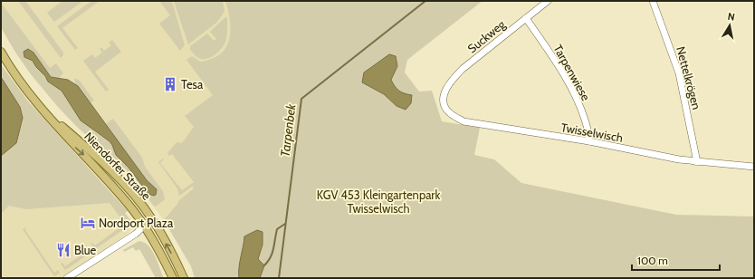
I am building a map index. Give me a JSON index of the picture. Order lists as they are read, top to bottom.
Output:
{
  "streets": {
    "main road": ["Niendorfer Straße"],
    "street": [
      "Suckweg",
      "Tarpenwiese",
      "Nettelkrögen",
      "Twisselwisch"
    ]
  },
  "crossings": [
    ["Suckweg", "Tarpenwiese"],
    ["Suckweg", "Twisselwisch"],
    ["Tarpenwiese", "Twisselwisch"],
    ["Nettelkrögen", "Twisselwisch"]
  ],
  "water": ["Tarpenbek"],
  "parks": ["KGV 453 Kleingartenpark Twisselwisch"],
  "places": {
    "building": ["Tesa"],
    "hotel": ["Nordport Plaza"],
    "restaurant": ["Blue"]
  },
  "scale_bar": "100 m",
  "north": "top"
}
